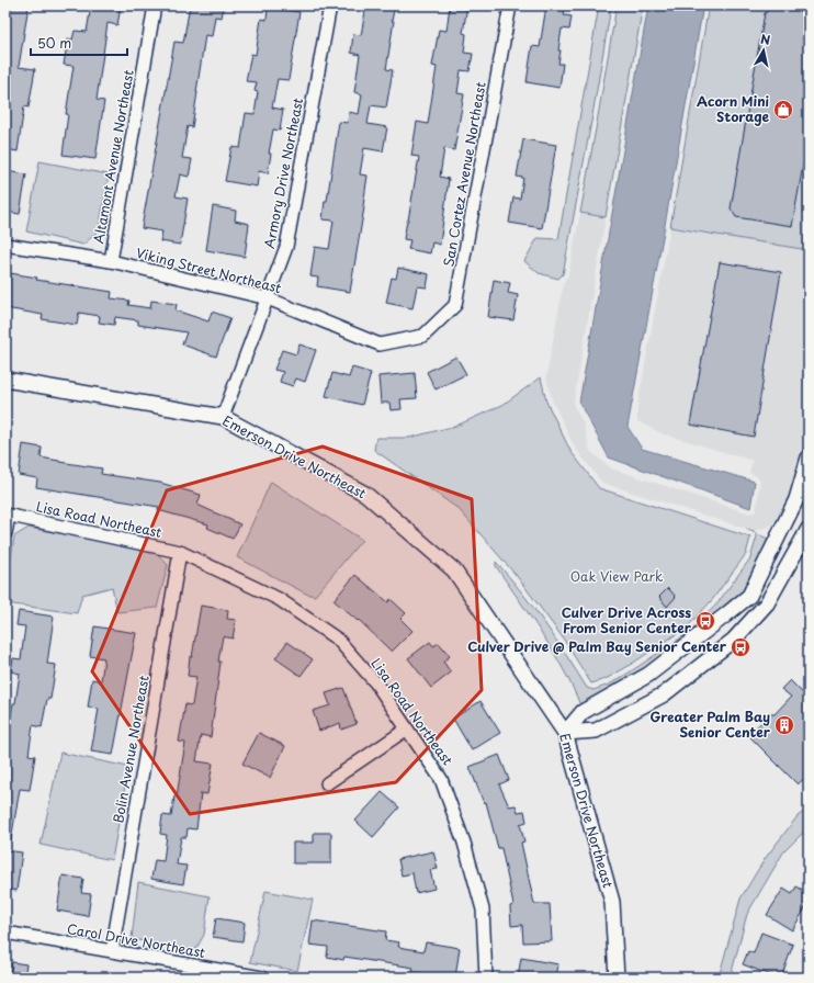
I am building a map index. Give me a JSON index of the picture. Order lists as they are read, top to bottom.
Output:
{
  "streets": {
    "street": [
      "Altamont Avenue Northeast",
      "Armory Drive Northeast",
      "San Cortez Avenue Northeast",
      "Viking Street Northeast",
      "Emerson Drive Northeast",
      "Lisa Road Northeast",
      "Bolin Avenue Northeast",
      "Carol Drive Northeast"
    ]
  },
  "crossings": [
    ["Altamont Avenue Northeast", "Viking Street Northeast"],
    ["Armory Drive Northeast", "Viking Street Northeast"],
    ["Armory Drive Northeast", "Emerson Drive Northeast"],
    ["San Cortez Avenue Northeast", "Viking Street Northeast"],
    ["Lisa Road Northeast", "Bolin Avenue Northeast"],
    ["Bolin Avenue Northeast", "Carol Drive Northeast"]
  ],
  "parks": ["Oak View Park"],
  "places": {
    "shop": ["Acorn Mini Storage"],
    "bus stop": ["Culver Drive Across From Senior Center", "Culver Drive @ Palm Bay Senior Center"],
    "building": ["Greater Palm Bay Senior Center"]
  },
  "scale_bar": "50 m",
  "north": "top"
}
